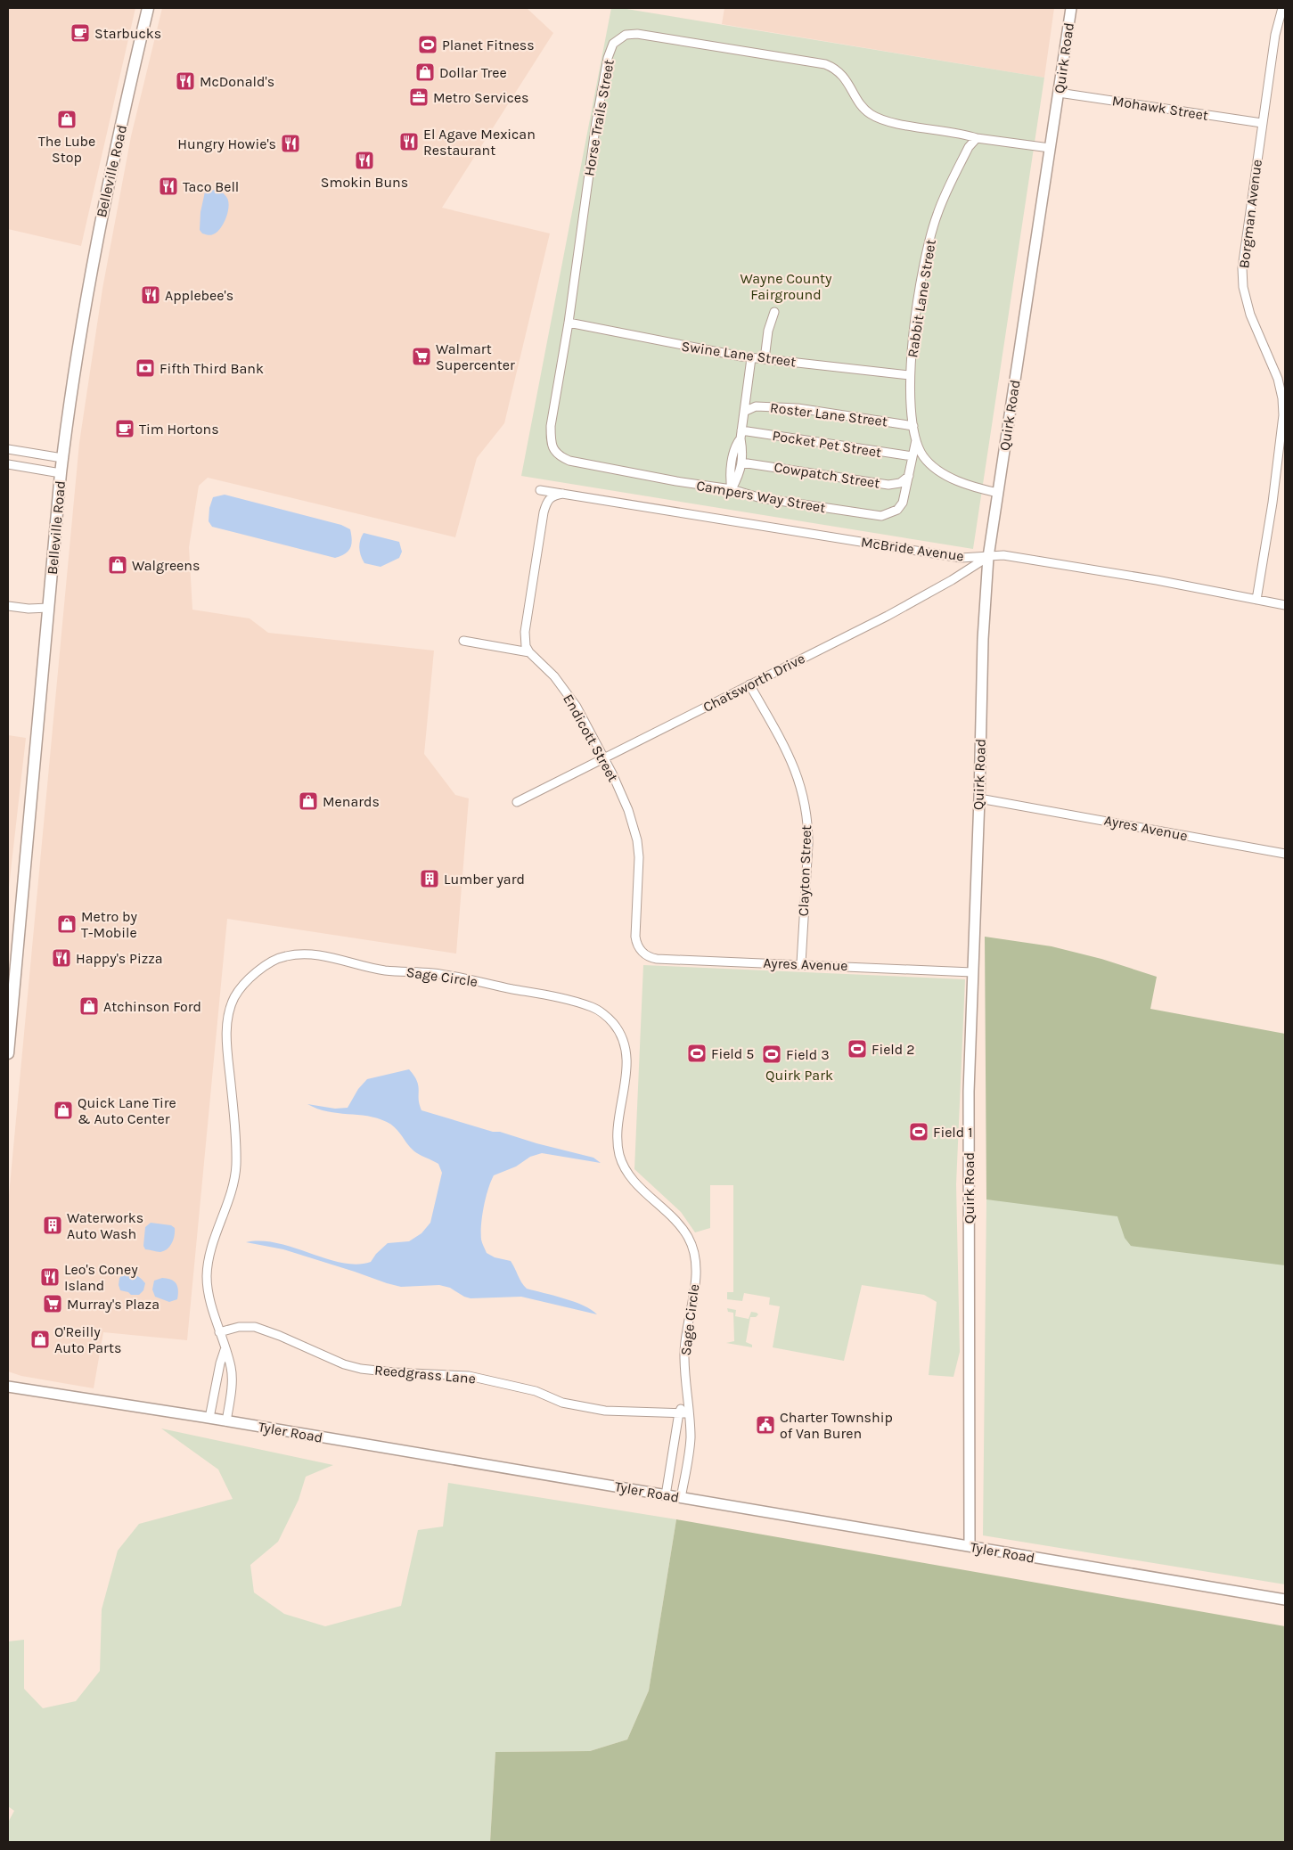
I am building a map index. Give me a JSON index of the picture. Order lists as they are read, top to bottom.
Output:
{
  "streets": {
    "main road": ["Belleville Road"],
    "street": [
      "Quirk Road",
      "Mohawk Street",
      "Horse Trails Street",
      "Borgman Avenue",
      "Rabbit Lane Street",
      "Swine Lane Street",
      "Roster Lane Street",
      "Pocket Pet Street",
      "Cowpatch Street",
      "Campers Way Street",
      "McBride Avenue",
      "Chatsworth Drive",
      "Endicott Street",
      "Ayres Avenue",
      "Clayton Street",
      "Sage Circle",
      "Reedgrass Lane",
      "Tyler Road"
    ]
  },
  "crossings": [
    ["Quirk Road", "Mohawk Street"],
    ["Quirk Road", "Rabbit Lane Street"],
    ["Quirk Road", "McBride Avenue"],
    ["Quirk Road", "Chatsworth Drive"],
    ["Quirk Road", "Ayres Avenue"],
    ["Quirk Road", "Tyler Road"],
    ["Mohawk Street", "Borgman Avenue"],
    ["Horse Trails Street", "Rabbit Lane Street"],
    ["Horse Trails Street", "Swine Lane Street"],
    ["Horse Trails Street", "Campers Way Street"],
    ["Borgman Avenue", "McBride Avenue"],
    ["Rabbit Lane Street", "Swine Lane Street"],
    ["Rabbit Lane Street", "Roster Lane Street"],
    ["Rabbit Lane Street", "Campers Way Street"],
    ["Pocket Pet Street", "Campers Way Street"],
    ["Cowpatch Street", "Campers Way Street"],
    ["McBride Avenue", "Chatsworth Drive"],
    ["Chatsworth Drive", "Endicott Street"],
    ["Chatsworth Drive", "Clayton Street"],
    ["Endicott Street", "Ayres Avenue"],
    ["Ayres Avenue", "Clayton Street"],
    ["Sage Circle", "Reedgrass Lane"],
    ["Sage Circle", "Tyler Road"]
  ],
  "parks": ["Wayne County Fairground", "Quirk Park"],
  "places": {
    "cafe": ["Starbucks", "Tim Hortons"],
    "sports": [
      "Planet Fitness",
      "Field 2",
      "Field 5",
      "Field 3",
      "Field 1"
    ],
    "shop": [
      "Dollar Tree",
      "The Lube Stop",
      "Walgreens",
      "Menards",
      "Metro by T-Mobile",
      "Atchinson Ford",
      "Quick Lane Tire & Auto Center",
      "O'Reilly Auto Parts"
    ],
    "restaurant": [
      "McDonald's",
      "El Agave Mexican Restaurant",
      "Hungry Howie's",
      "Smokin Buns",
      "Taco Bell",
      "Applebee's",
      "Happy's Pizza",
      "Leo's Coney Island"
    ],
    "office": ["Metro Services"],
    "supermarket": ["Walmart Supercenter", "Murray's Plaza"],
    "bank": ["Fifth Third Bank"],
    "building": ["Lumber yard", "Waterworks Auto Wash"],
    "public building": ["Charter Township of Van Buren"]
  }
}
